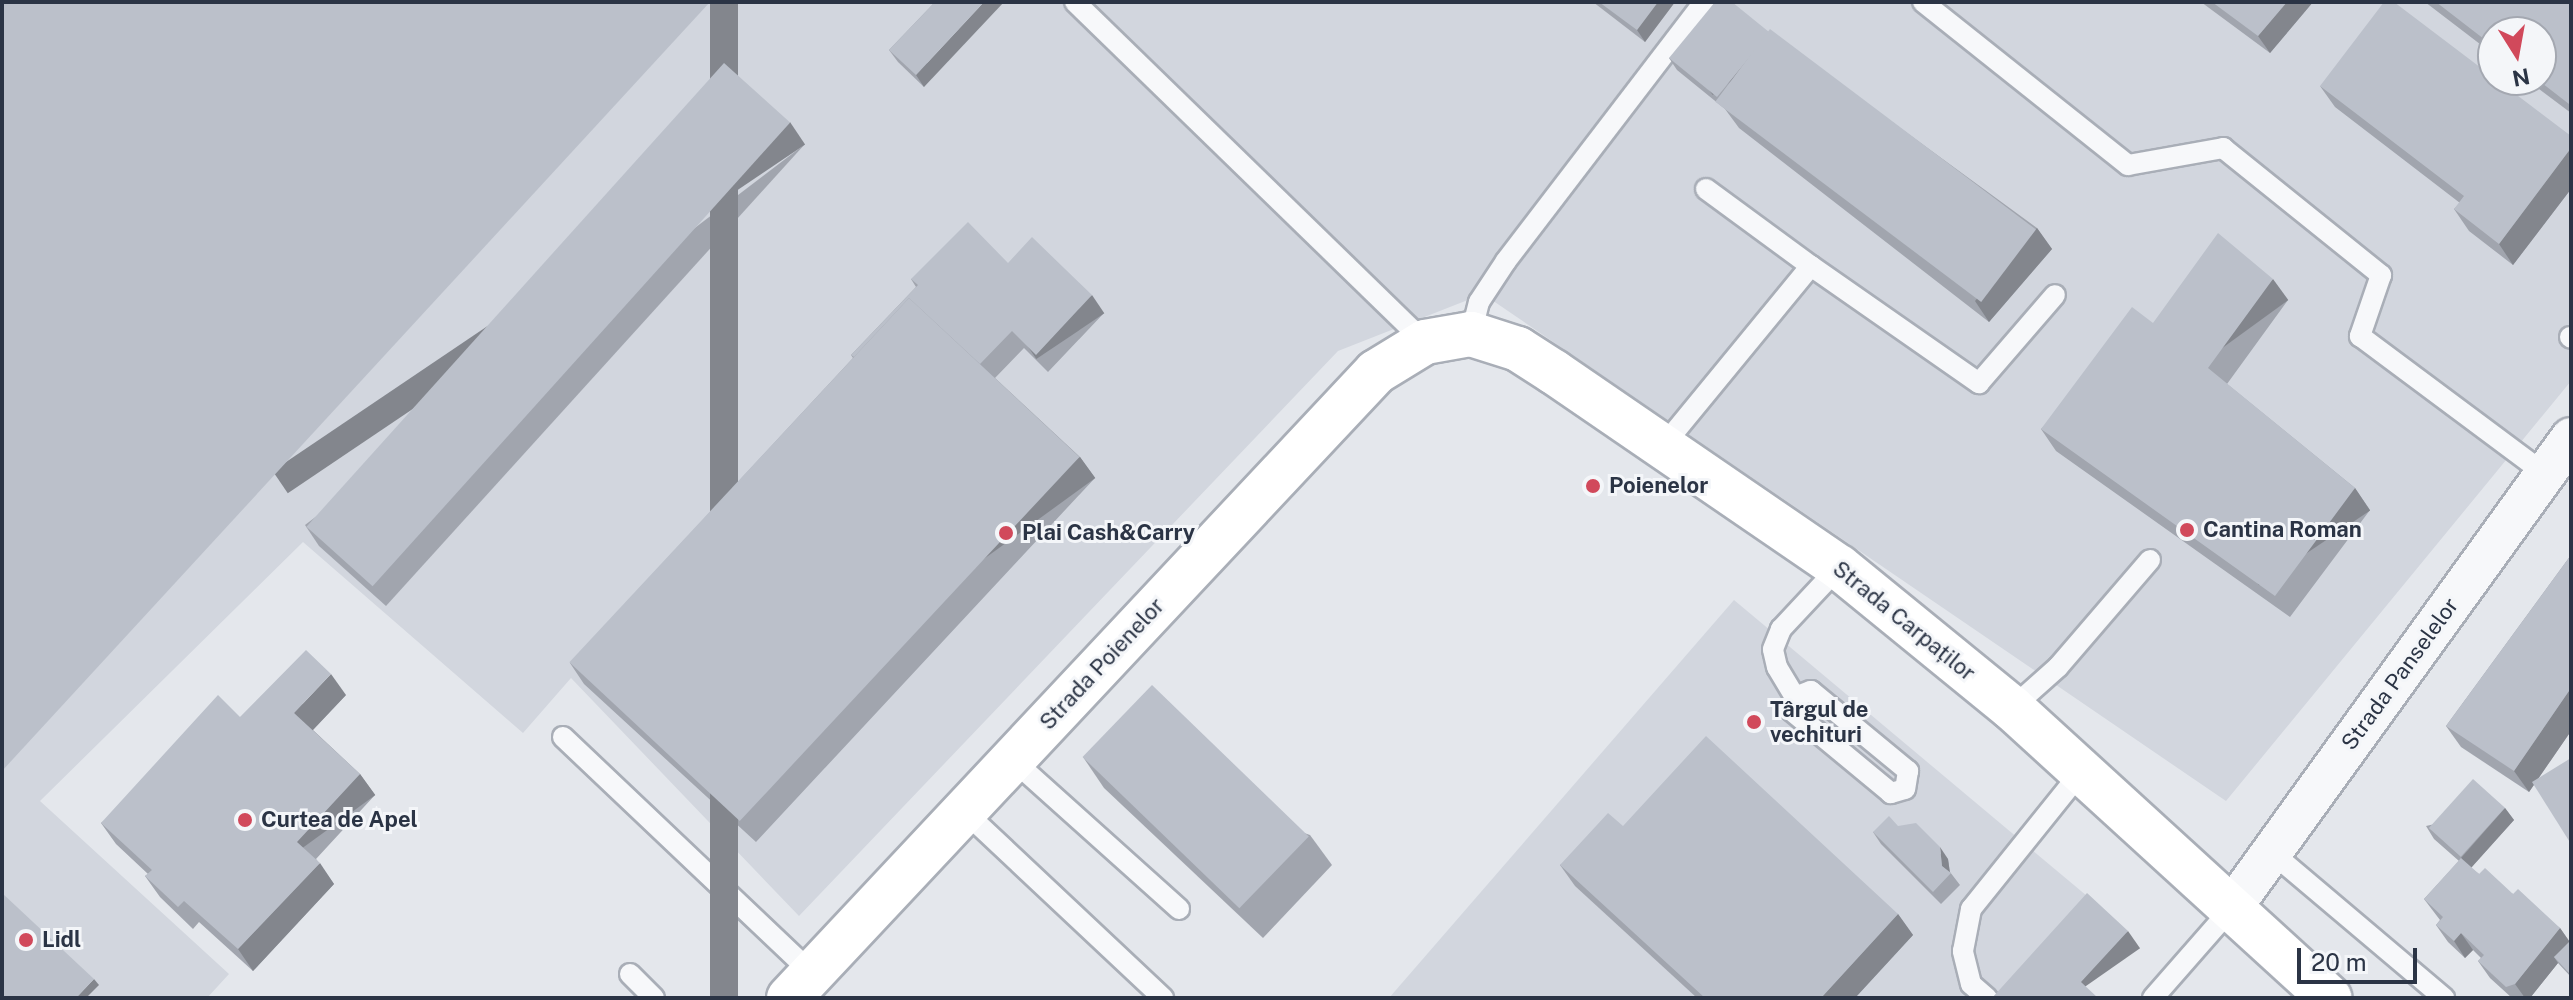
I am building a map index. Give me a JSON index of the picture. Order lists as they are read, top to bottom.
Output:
{
  "streets": {
    "main road": ["Strada Carpaților", "Strada Poienelor"],
    "street": ["Strada Panselelor"]
  },
  "crossings": [
    ["Strada Carpaților", "Strada Poienelor"],
    ["Strada Carpaților", "Strada Panselelor"]
  ],
  "places": [
    "Poienelor",
    "Cantina Roman",
    "Plai Cash&Carry",
    "Târgul de vechituri",
    "Curtea de Apel",
    "Lidl"
  ],
  "scale_bar": "20 m",
  "north": "bottom"
}
